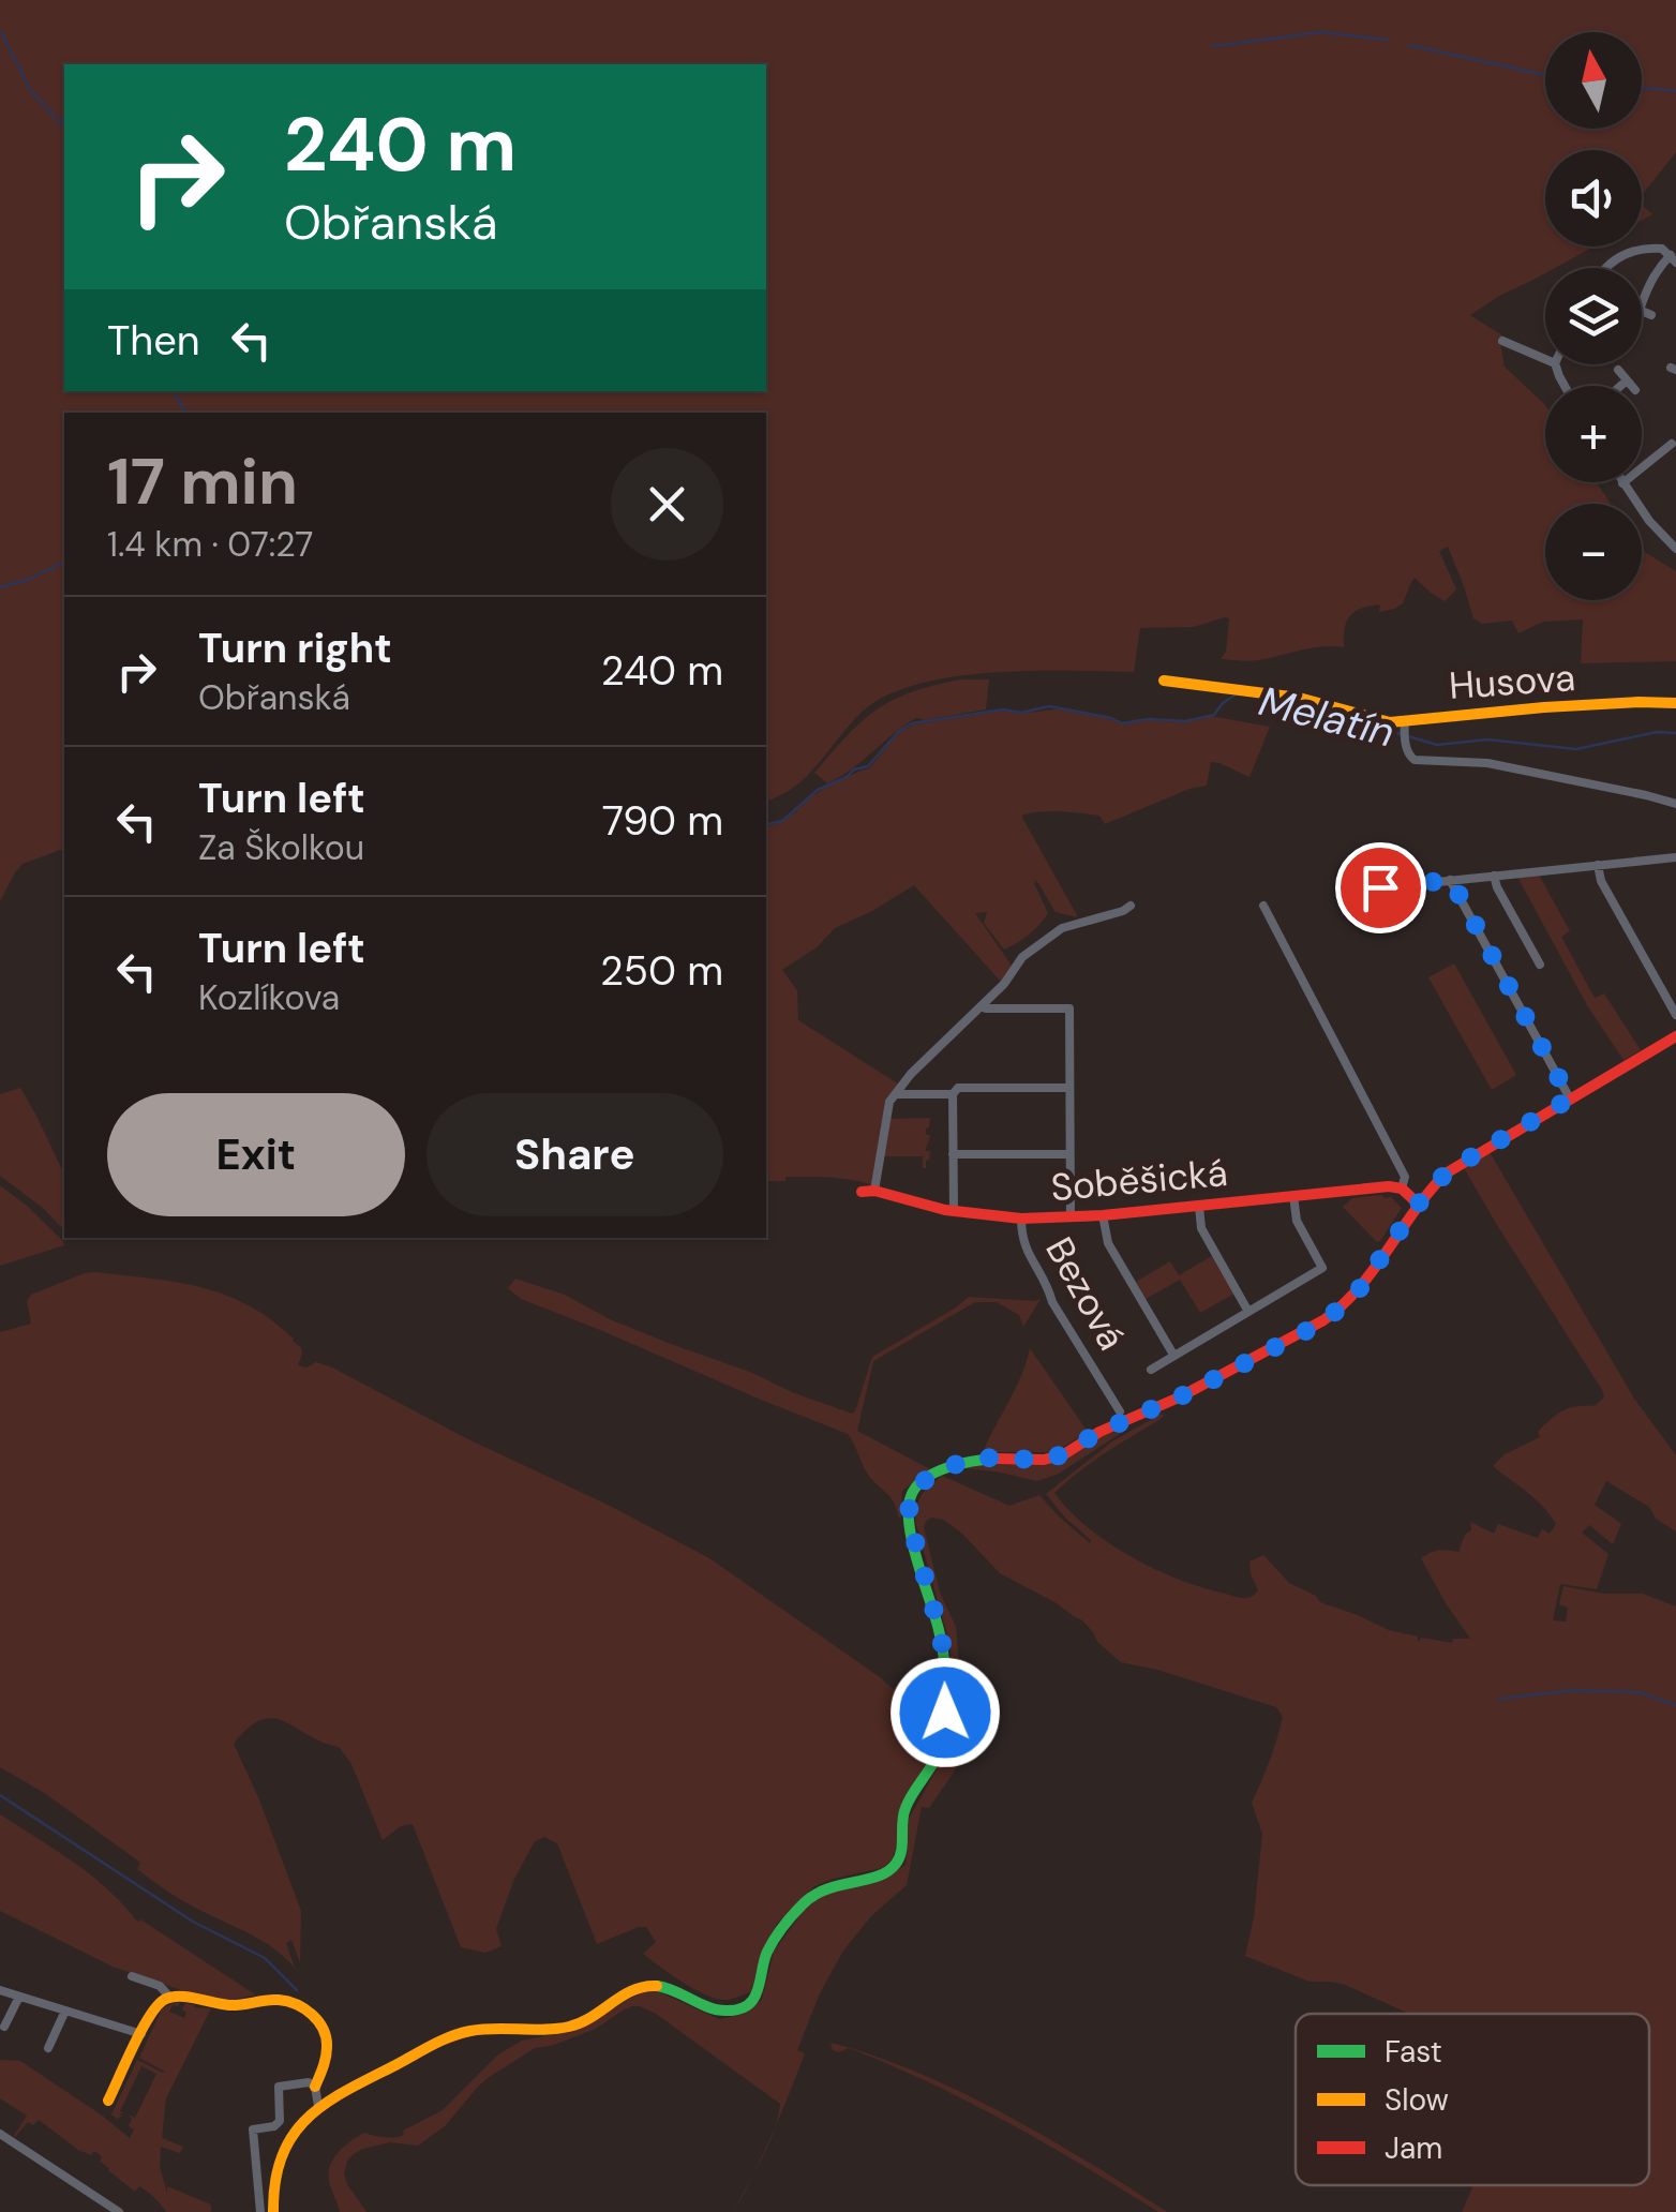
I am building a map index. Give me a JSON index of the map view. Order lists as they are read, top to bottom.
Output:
{
  "streets": {
    "main road": ["Husova", "Soběšická"],
    "street": ["Bezová"]
  },
  "crossings": [
    ["Soběšická", "Bezová"]
  ],
  "water": ["Melatín"],
  "legend": ["Fast", "Slow", "Jam"],
  "north": "top",
  "page": {
    "map_buttons": ["+", "−"],
    "turn": ["240 m", "Obřanská"],
    "then": "Then",
    "heading": ["17 min", "1.4 km · 07:27"],
    "list": [
      {
        "name": "Turn right",
        "note": "Obřanská",
        "value": "240 m"
      },
      {
        "name": "Turn left",
        "note": "Za Školkou",
        "value": "790 m"
      },
      {
        "name": "Turn left",
        "note": "Kozlíkova",
        "value": "250 m"
      }
    ],
    "buttons": ["Exit", "Share"]
  }
}
